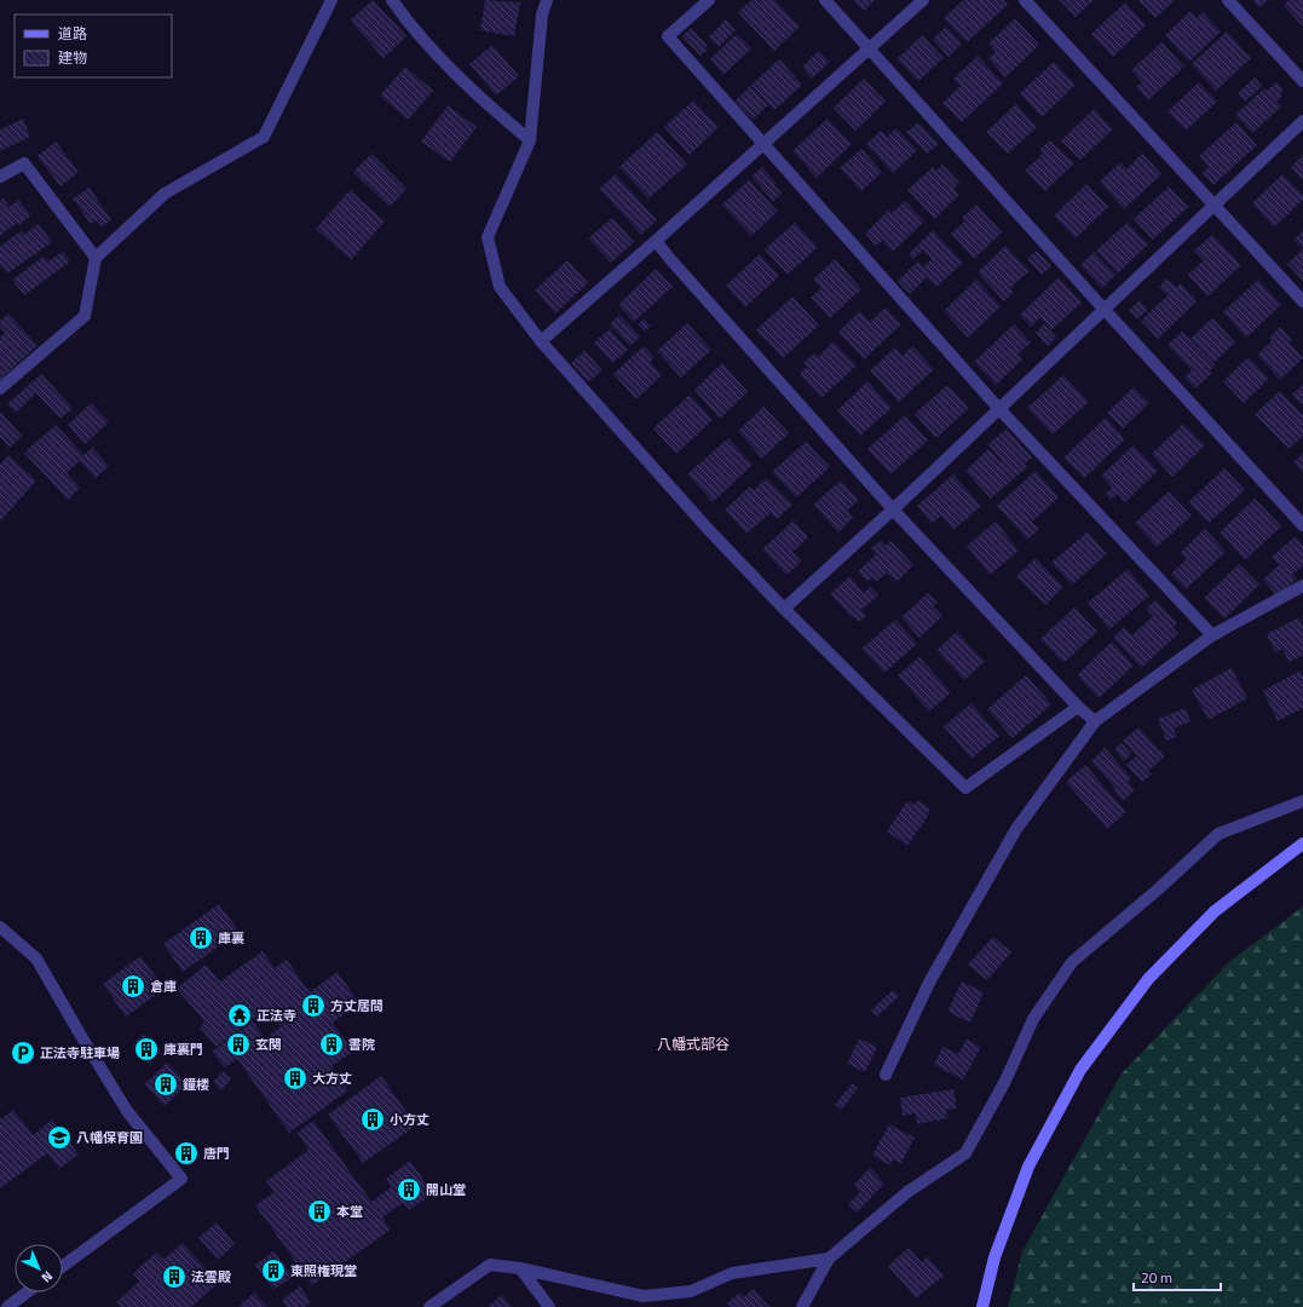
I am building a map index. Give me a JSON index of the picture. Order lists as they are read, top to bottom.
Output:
{
  "districts": ["八幡式部谷"],
  "places": {
    "building": [
      "庫裏",
      "倉庫",
      "方丈居間",
      "玄関",
      "書院",
      "庫裏門",
      "大方丈",
      "鐘楼",
      "小方丈",
      "唐門",
      "開山堂",
      "本堂",
      "東照権現堂",
      "法雲殿"
    ],
    "temple": ["正法寺"],
    "parking": ["正法寺駐車場"],
    "school or university": ["八幡保育園"]
  },
  "legend": ["道路", "建物"],
  "scale_bar": "20 m",
  "north": "bottom right"
}
